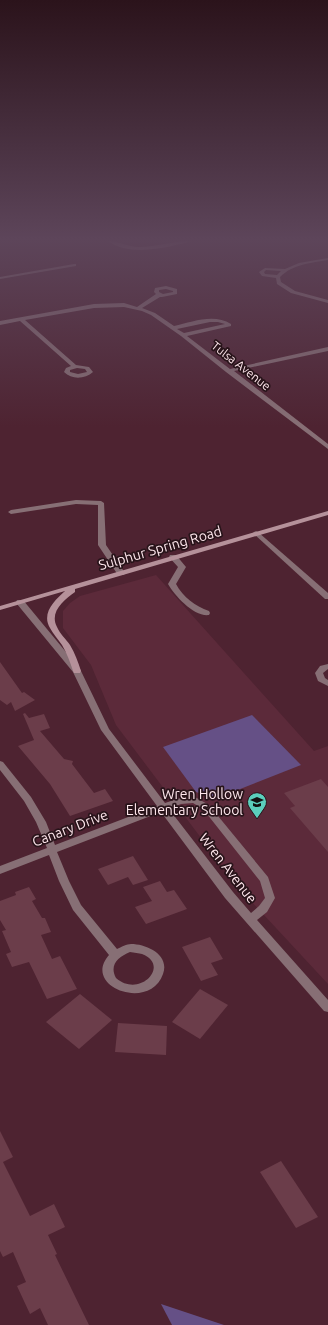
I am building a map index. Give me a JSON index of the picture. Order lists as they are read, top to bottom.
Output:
{
  "streets": {
    "main road": ["Sulphur Spring Road"],
    "street": ["Tulsa Avenue", "Canary Drive", "Wren Avenue"]
  },
  "crossings": [
    ["Sulphur Spring Road", "Wren Avenue"],
    ["Canary Drive", "Wren Avenue"]
  ],
  "places": {
    "school or university": ["Wren Hollow Elementary School"]
  }
}
